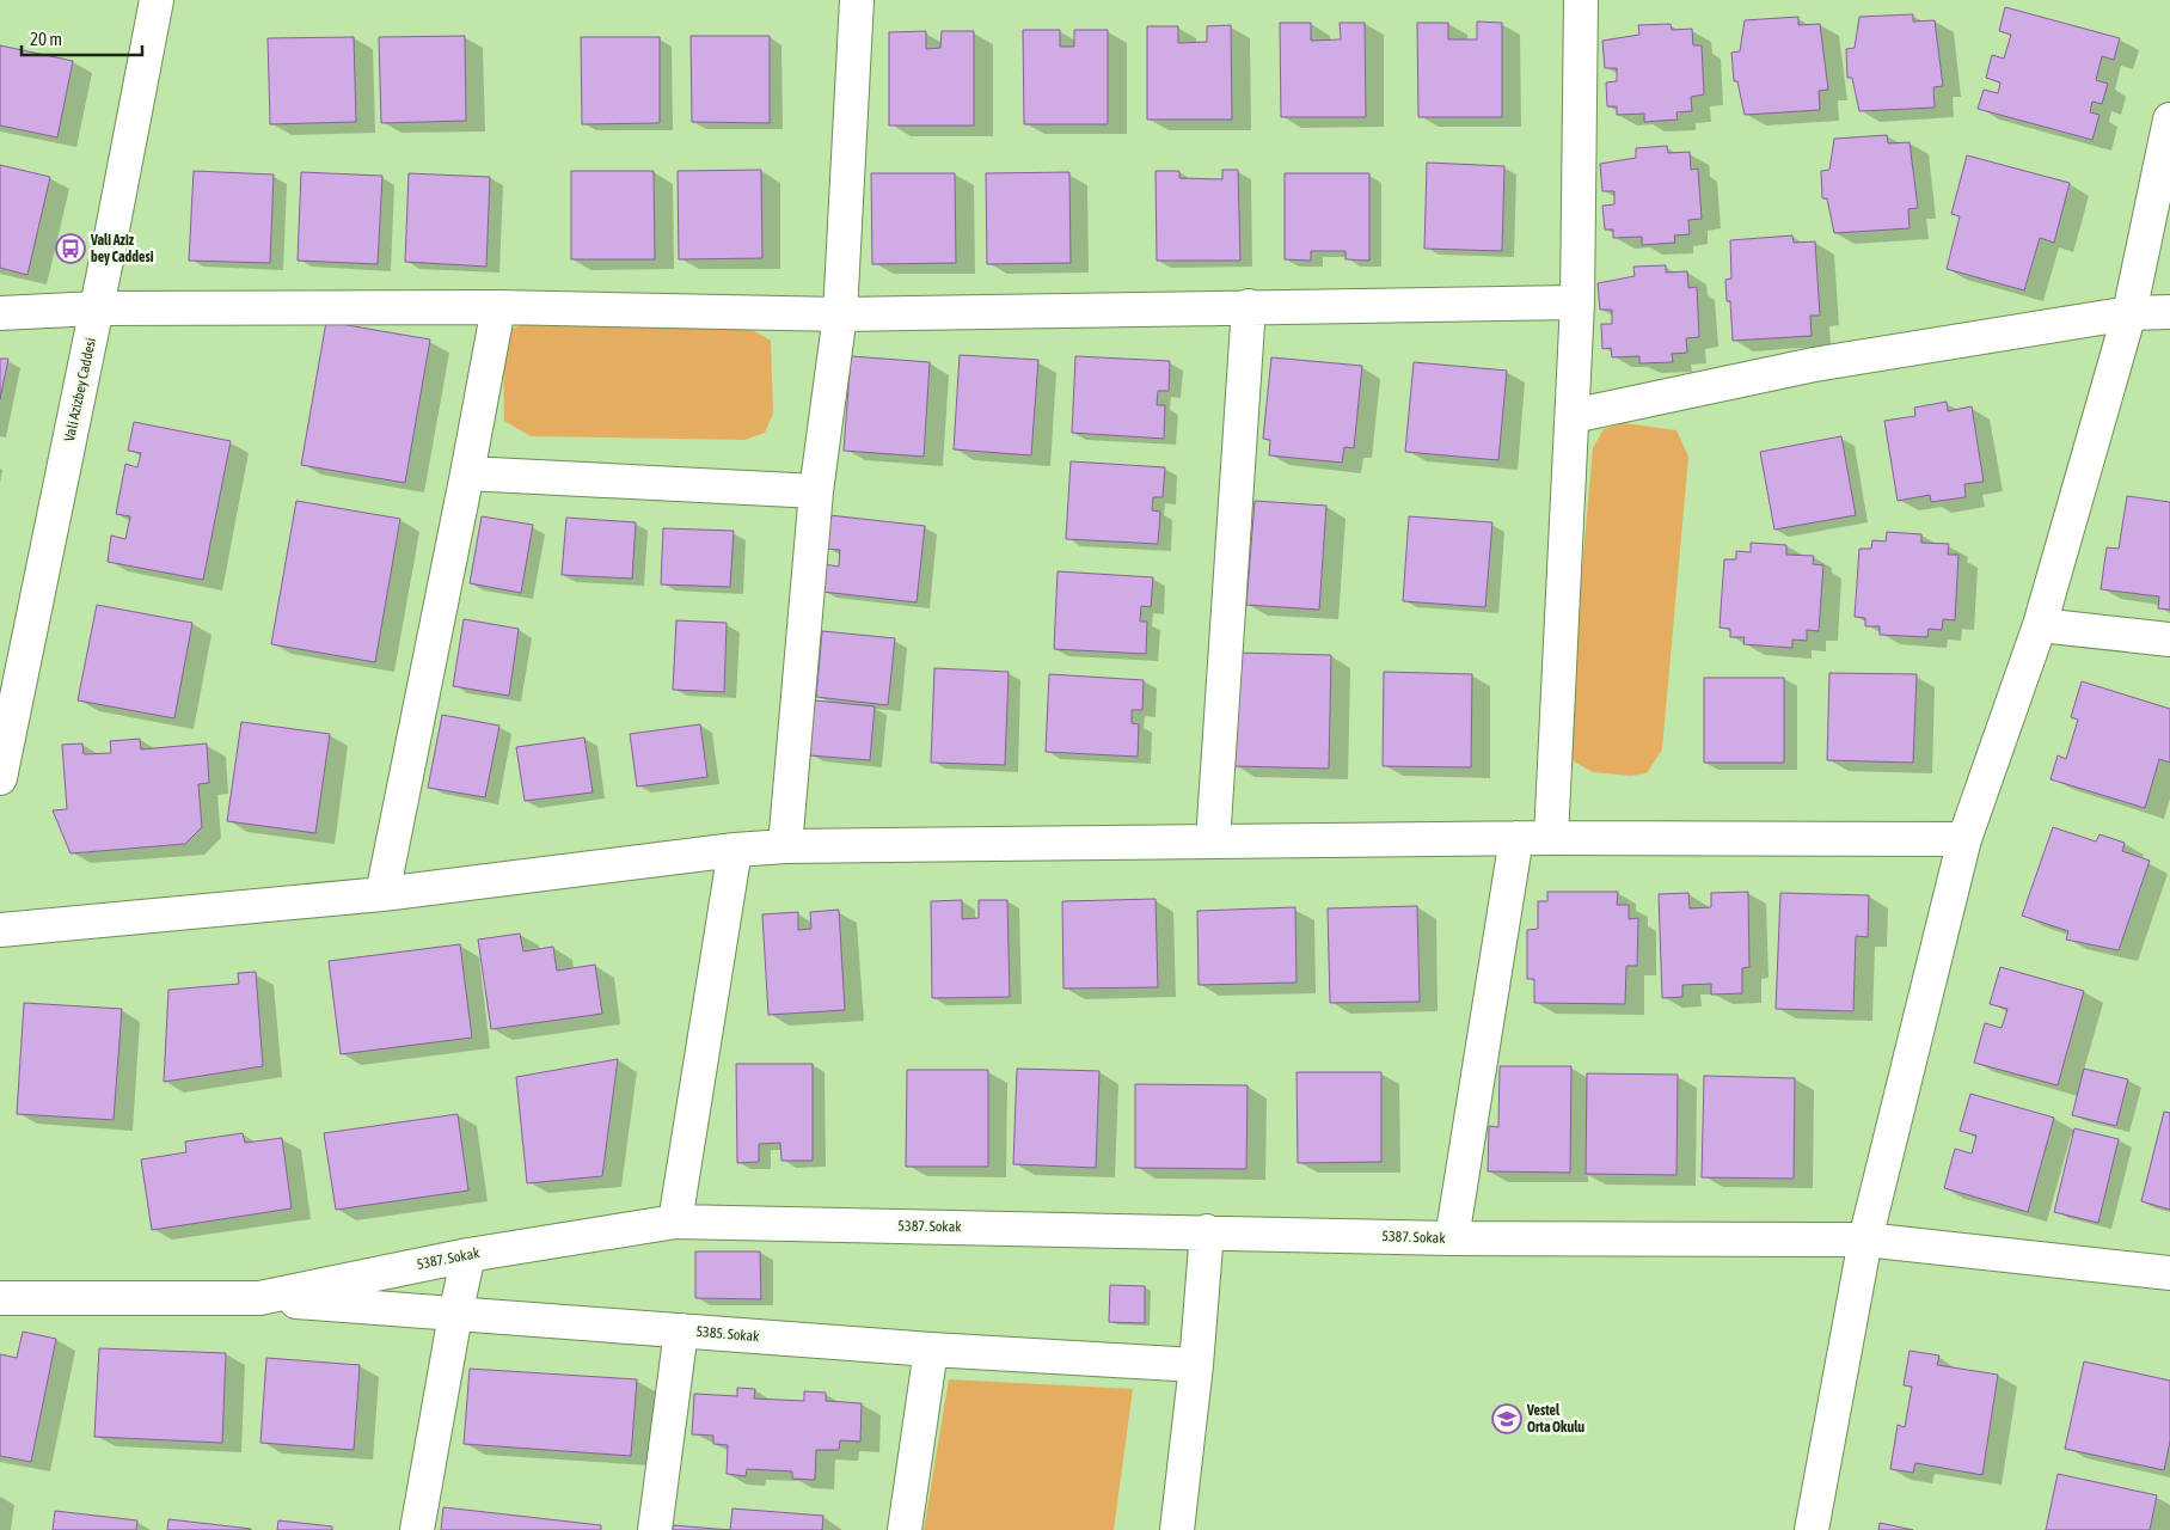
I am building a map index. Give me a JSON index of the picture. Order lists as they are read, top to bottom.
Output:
{
  "streets": {
    "street": ["Vali Azizbey Caddesi", "5387. Sokak", "5385. Sokak"]
  },
  "crossings": [
    ["5387. Sokak", "5385. Sokak"]
  ],
  "places": {
    "bus stop": ["Vali Aziz bey Caddesi"],
    "school or university": ["Vestel Orta Okulu"]
  },
  "scale_bar": "20 m"
}
